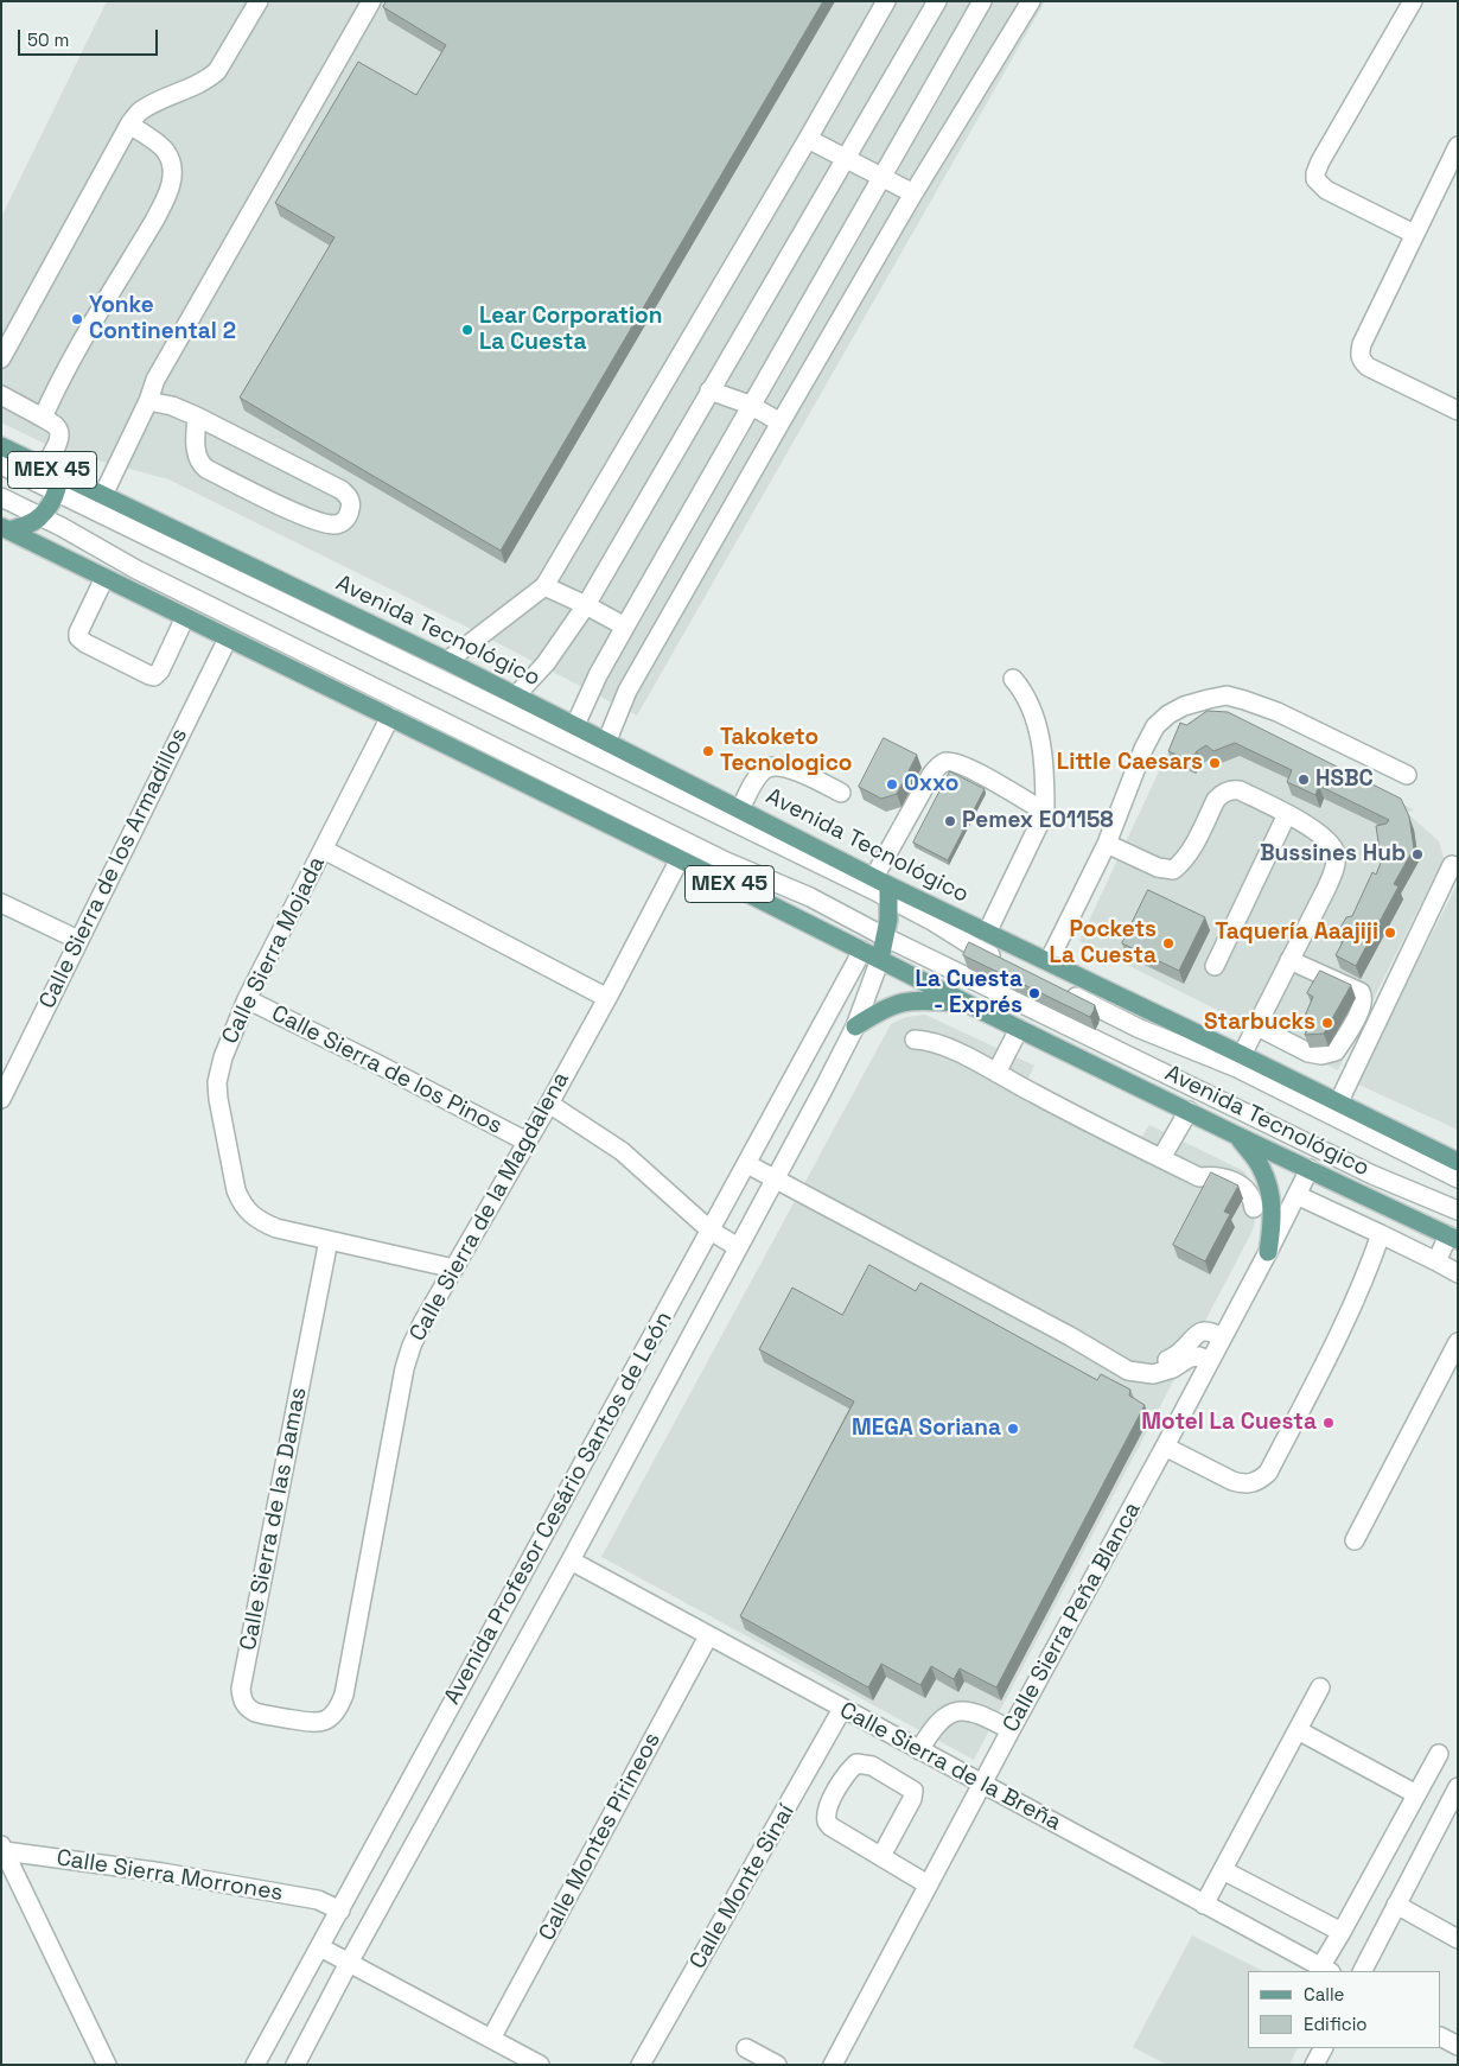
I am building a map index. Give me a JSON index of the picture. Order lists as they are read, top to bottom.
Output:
{
  "streets": {
    "main road": ["MEX 45", "Avenida Tecnológico"],
    "street": [
      "Calle Sierra de los Armadillos",
      "Calle Sierra Mojada",
      "Calle Sierra de los Pinos",
      "Calle Sierra de la Magdalena",
      "Avenida Profesor Cesário Santos de León",
      "Calle Sierra de las Damas",
      "Calle Sierra Peña Blanca",
      "Calle Sierra de la Breña",
      "Calle Montes Pirineos",
      "Calle Sierra Morrones",
      "Calle Monte Sinaí"
    ]
  },
  "crossings": [
    ["Avenida Tecnológico", "Calle Sierra de los Armadillos"],
    ["Avenida Tecnológico", "Calle Sierra Mojada"],
    ["Avenida Tecnológico", "Calle Sierra de la Magdalena"],
    ["Avenida Tecnológico", "Avenida Profesor Cesário Santos de León"],
    ["Avenida Tecnológico", "Calle Sierra Peña Blanca"],
    ["Calle Sierra Mojada", "Calle Sierra de los Pinos"],
    ["Calle Sierra Mojada", "Calle Sierra de las Damas"],
    ["Calle Sierra de los Pinos", "Calle Sierra de la Magdalena"],
    ["Calle Sierra de la Magdalena", "Calle Sierra de las Damas"],
    ["Avenida Profesor Cesário Santos de León", "Calle Sierra de la Breña"],
    ["Avenida Profesor Cesário Santos de León", "Calle Sierra Morrones"],
    ["Calle Sierra Peña Blanca", "Calle Sierra de la Breña"],
    ["Calle Sierra de la Breña", "Calle Montes Pirineos"],
    ["Calle Sierra de la Breña", "Calle Monte Sinaí"]
  ],
  "places": [
    "Yonke Continental 2",
    "Lear Corporation La Cuesta",
    "Takoketo Tecnologico",
    "Little Caesars",
    "HSBC",
    "Oxxo",
    "Pemex E01158",
    "Bussines Hub",
    "Taquería Aaajiji",
    "Pockets La Cuesta",
    "La Cuesta - Exprés",
    "Starbucks",
    "Motel La Cuesta",
    "MEGA Soriana"
  ],
  "legend": ["Calle", "Edificio"],
  "scale_bar": "50 m"
}
